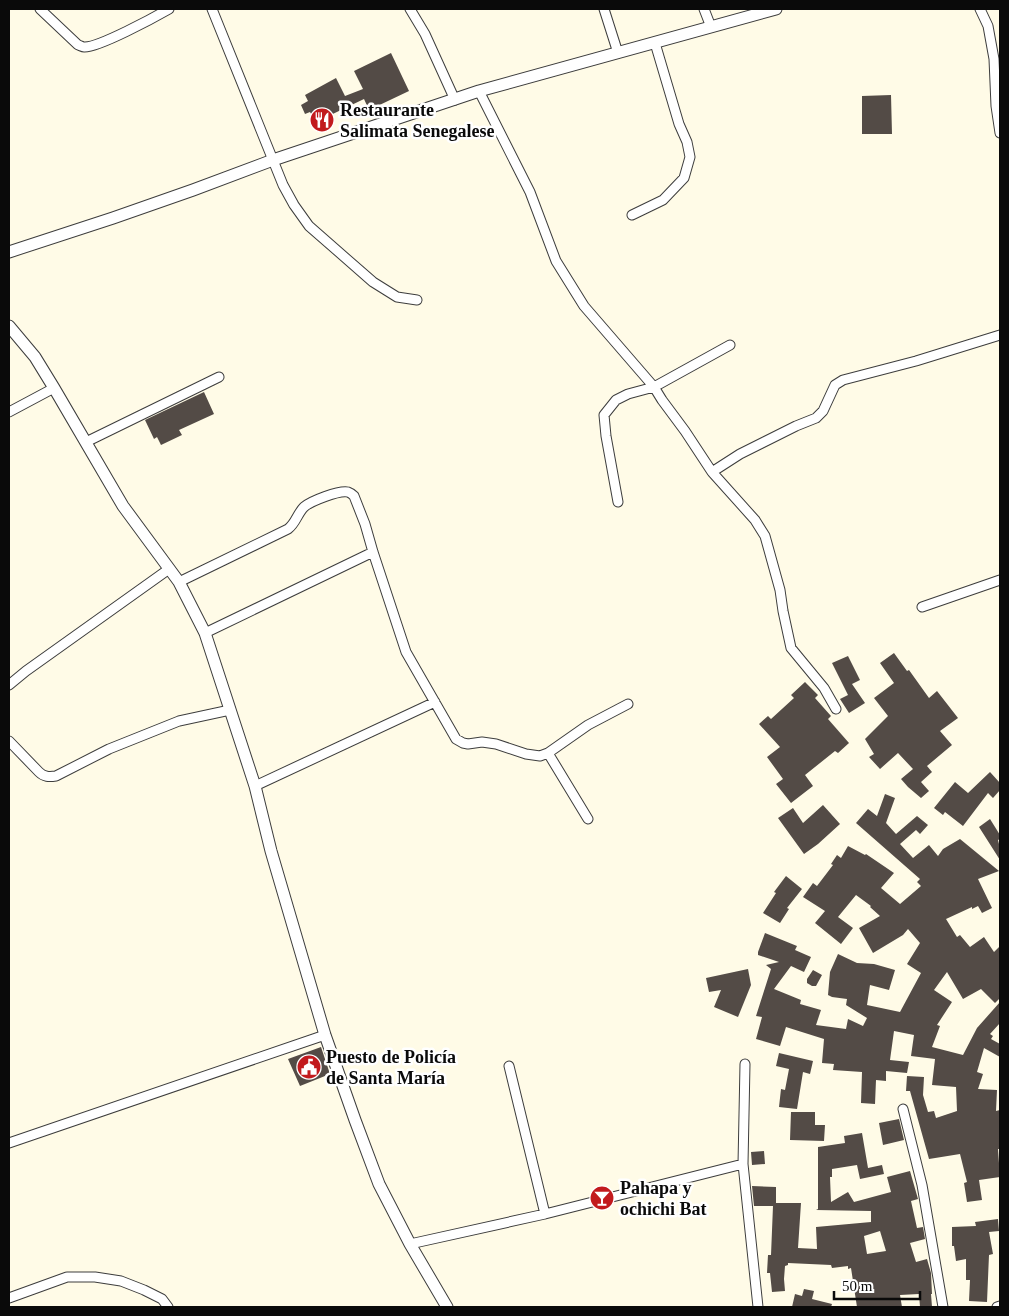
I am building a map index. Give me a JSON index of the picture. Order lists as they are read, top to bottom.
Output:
{
  "places": {
    "restaurant": ["Restaurante Salimata Senegalese"],
    "public building": ["Puesto de Policía de Santa María"],
    "bar": ["Pahapa y ochichi Bat"]
  },
  "scale_bar": "50 m"
}
